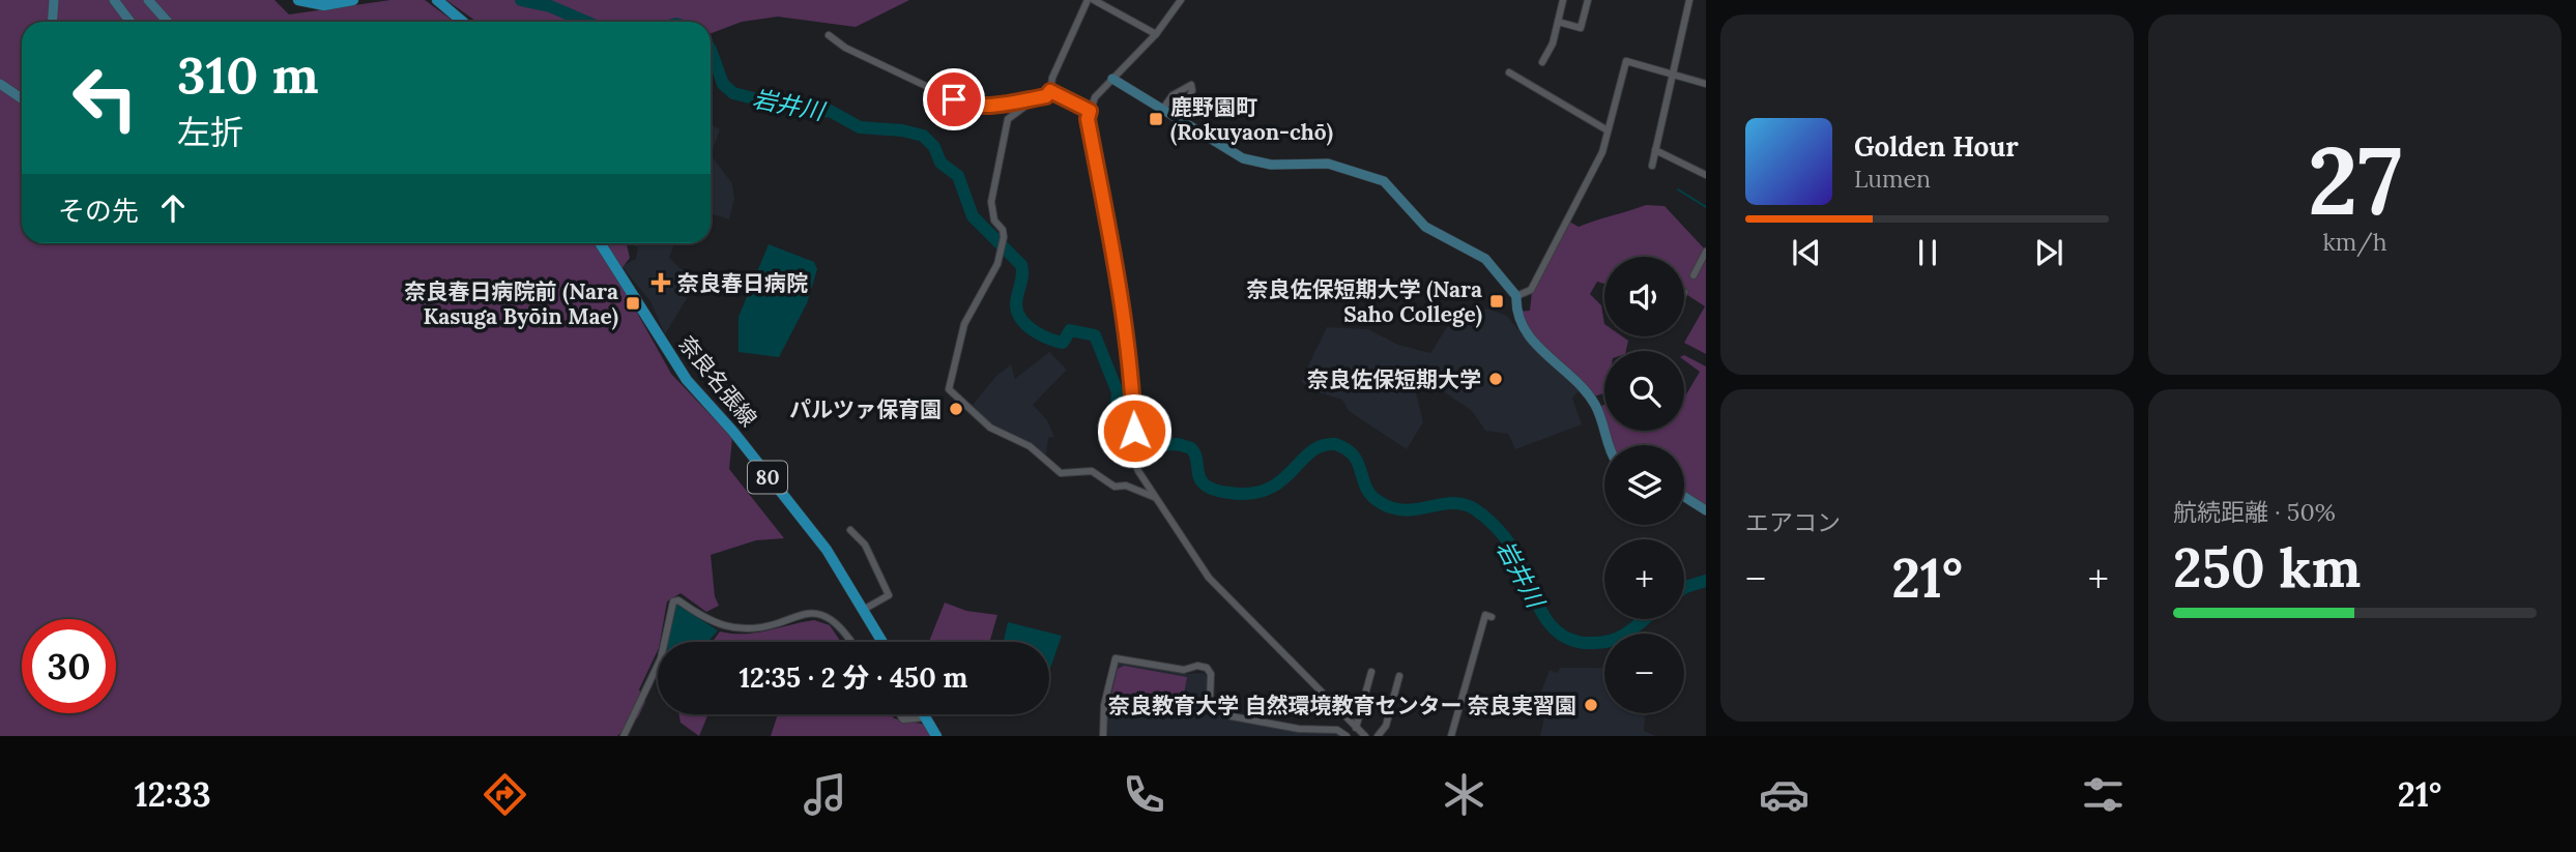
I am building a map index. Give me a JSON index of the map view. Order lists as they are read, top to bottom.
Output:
{
  "streets": {
    "main road": ["奈良名張線", "80"]
  },
  "water": ["岩井川"],
  "places": {
    "transit": ["鹿野園町 (Rokuyaon-chō)", "奈良佐保短期大学 (Nara Saho College)", "奈良春日病院前 (Nara Kasuga Byōin Mae)"],
    "health": ["奈良春日病院"],
    "other": ["奈良佐保短期大学", "パルツァ保育園", "奈良教育大学 自然環境教育センター 奈良実習園"]
  },
  "page": {
    "tile": [
      ["27", "km/h"],
      "エアコン",
      ["航続距離 · 50%", "250 km"]
    ],
    "turn": ["310 m", "左折"],
    "song": ["Golden Hour", "Lumen"],
    "then": "その先",
    "map_buttons": ["+", "−"],
    "heat": ["−", "21°", "+"],
    "limit": "30",
    "trip": "12:35 · 2 分 · 450 m",
    "tabs": ["12:33", "21°"]
  }
}
